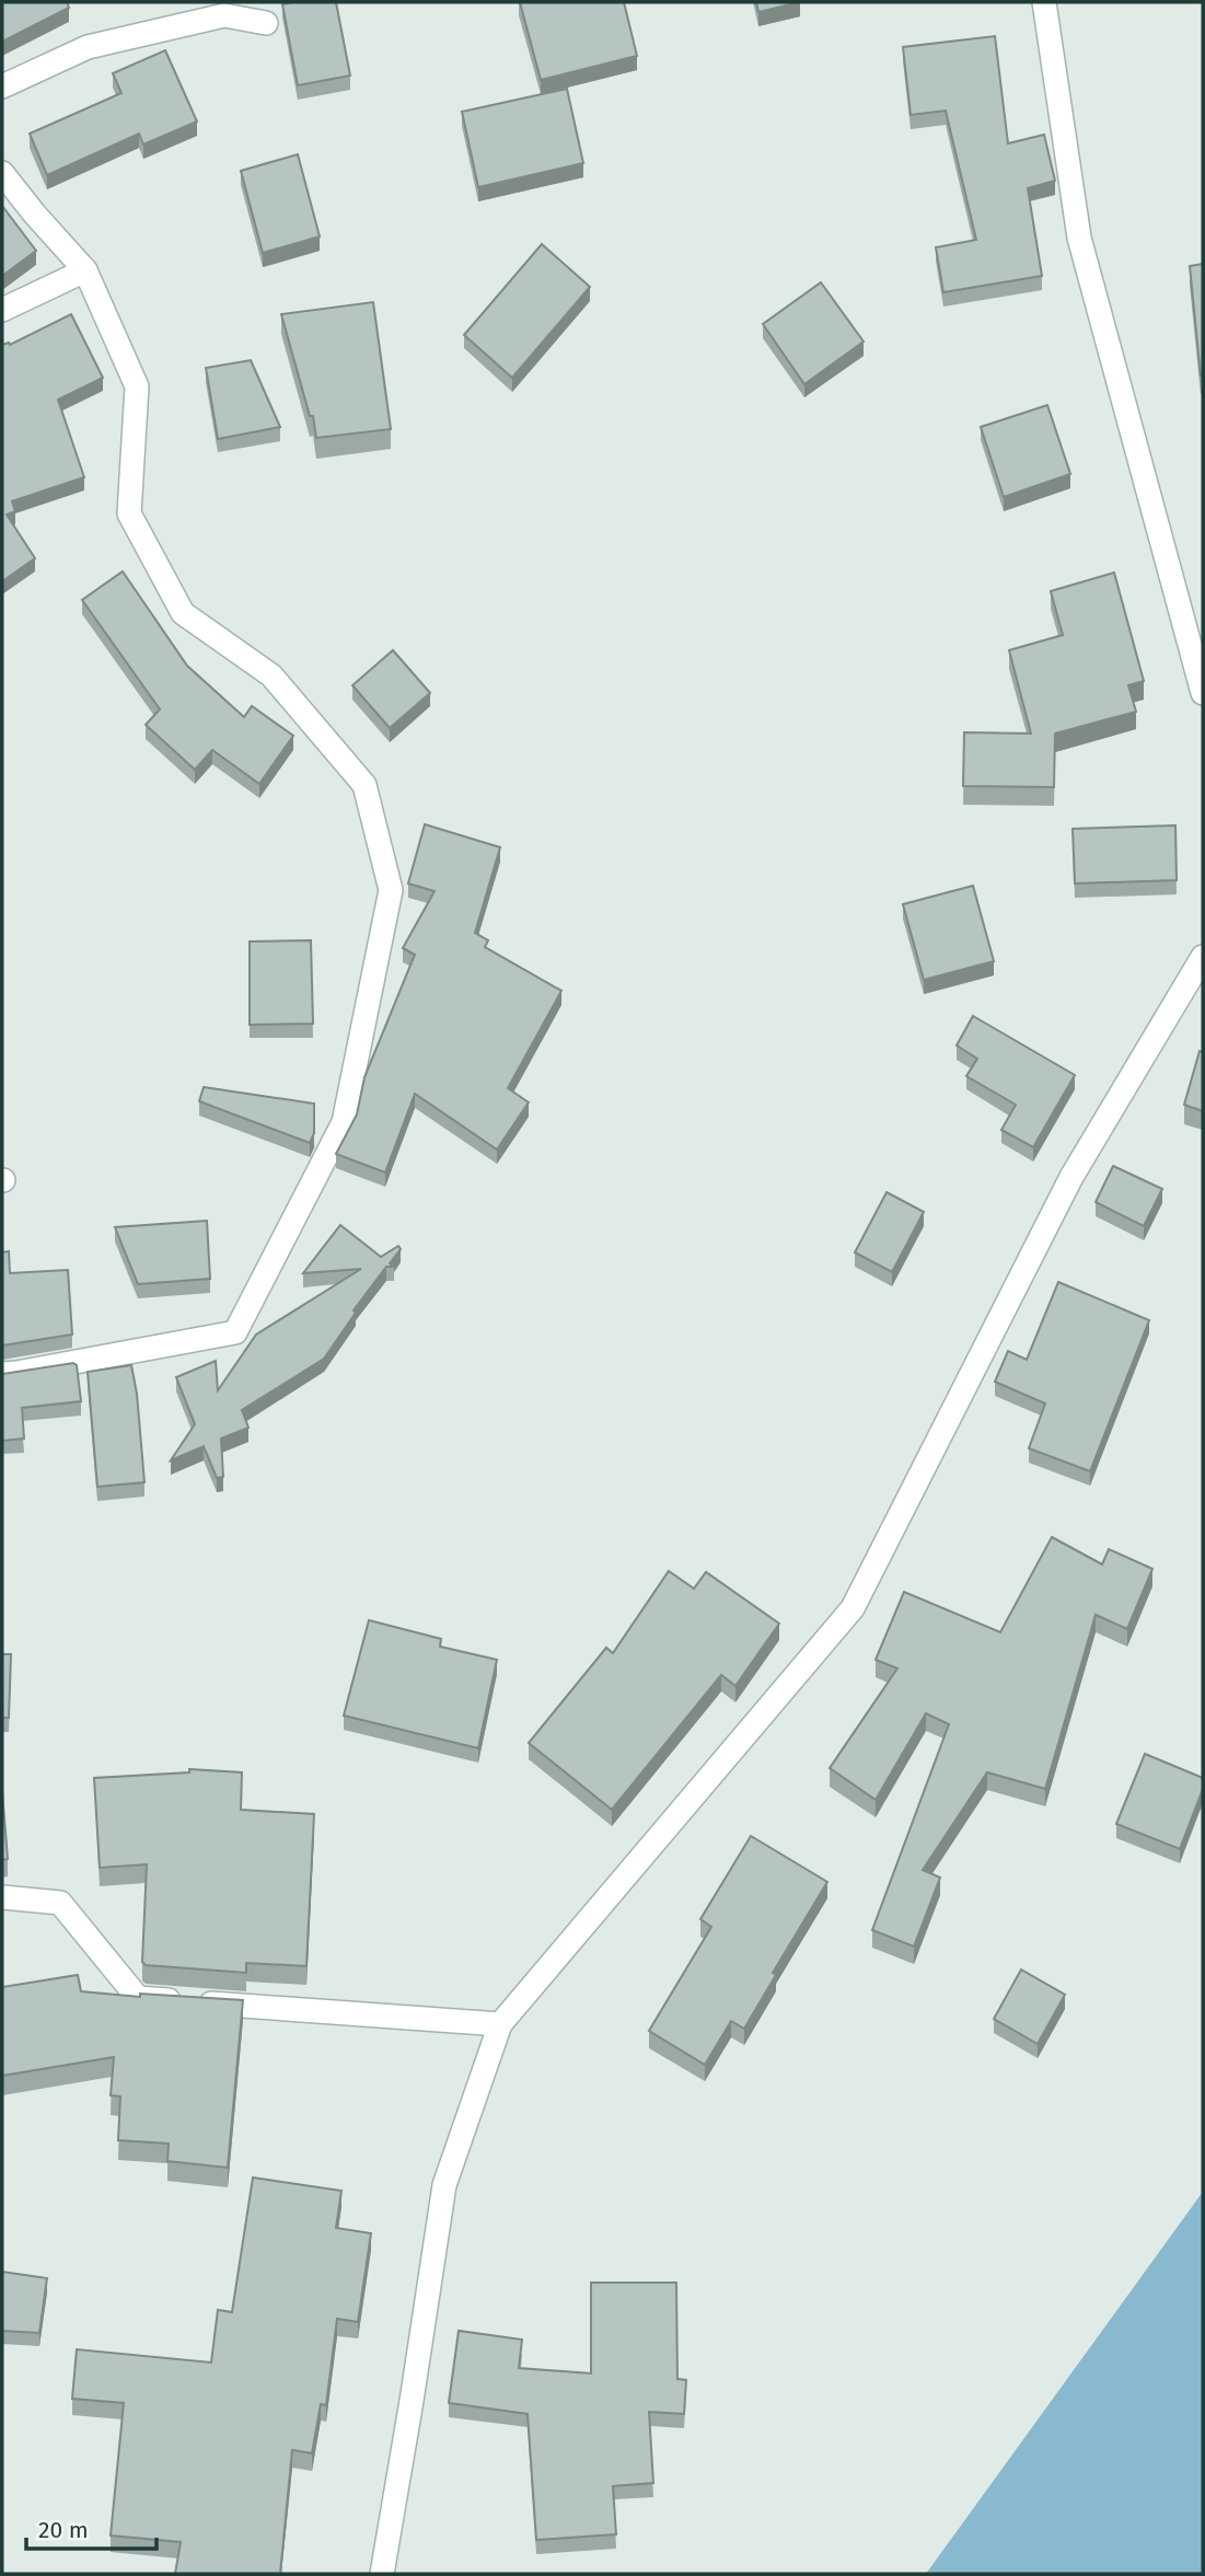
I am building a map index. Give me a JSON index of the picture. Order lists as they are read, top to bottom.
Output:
{
  "scale_bar": "20 m"
}
